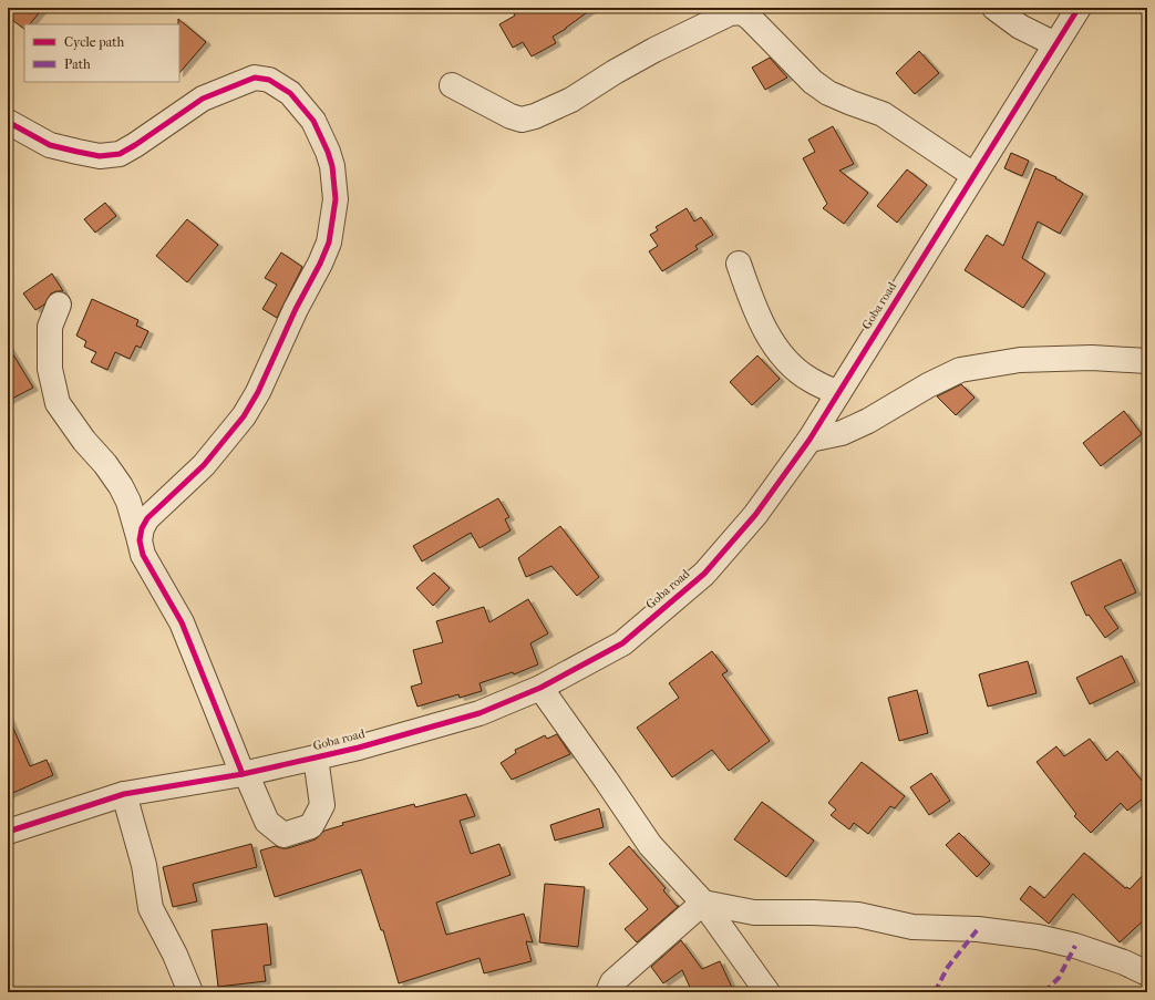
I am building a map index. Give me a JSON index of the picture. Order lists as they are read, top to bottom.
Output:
{
  "streets": {
    "street": ["Goba road"]
  },
  "legend": ["Cycle path", "Path"]
}
